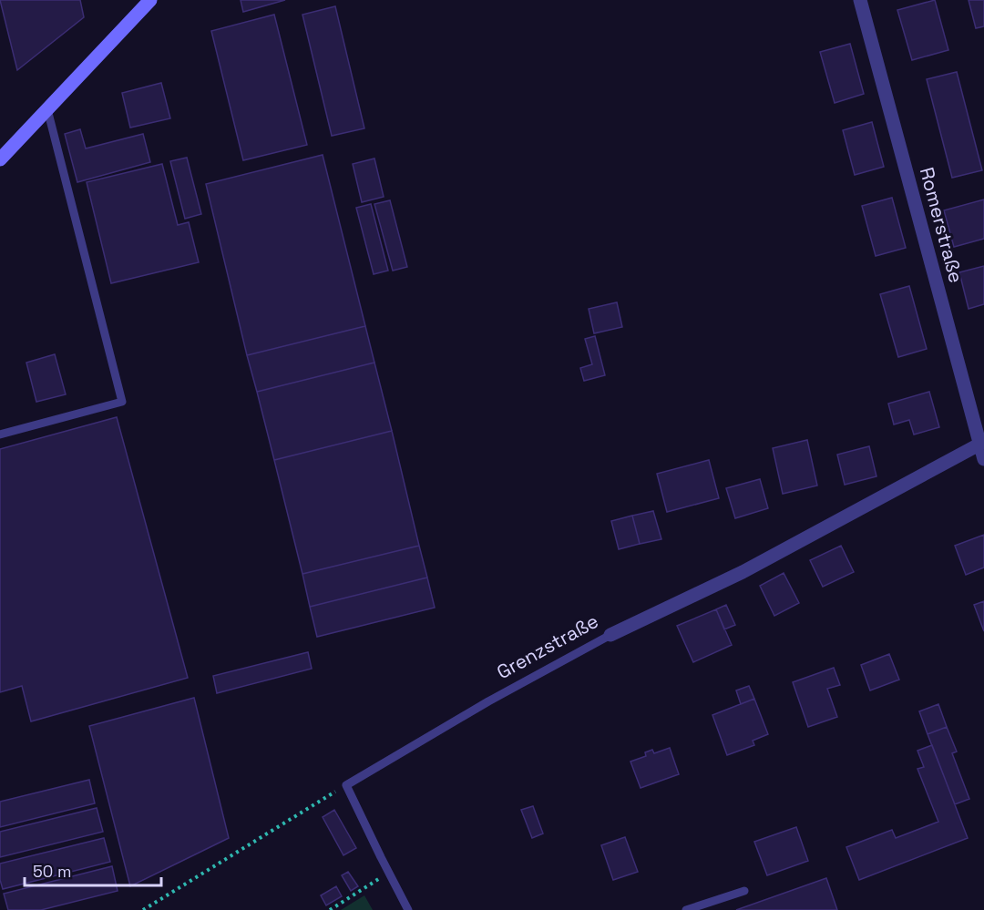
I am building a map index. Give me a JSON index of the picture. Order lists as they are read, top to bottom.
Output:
{
  "streets": {
    "street": ["Romerstraße", "Grenzstraße"]
  },
  "crossings": [
    ["Romerstraße", "Grenzstraße"]
  ],
  "scale_bar": "50 m"
}
